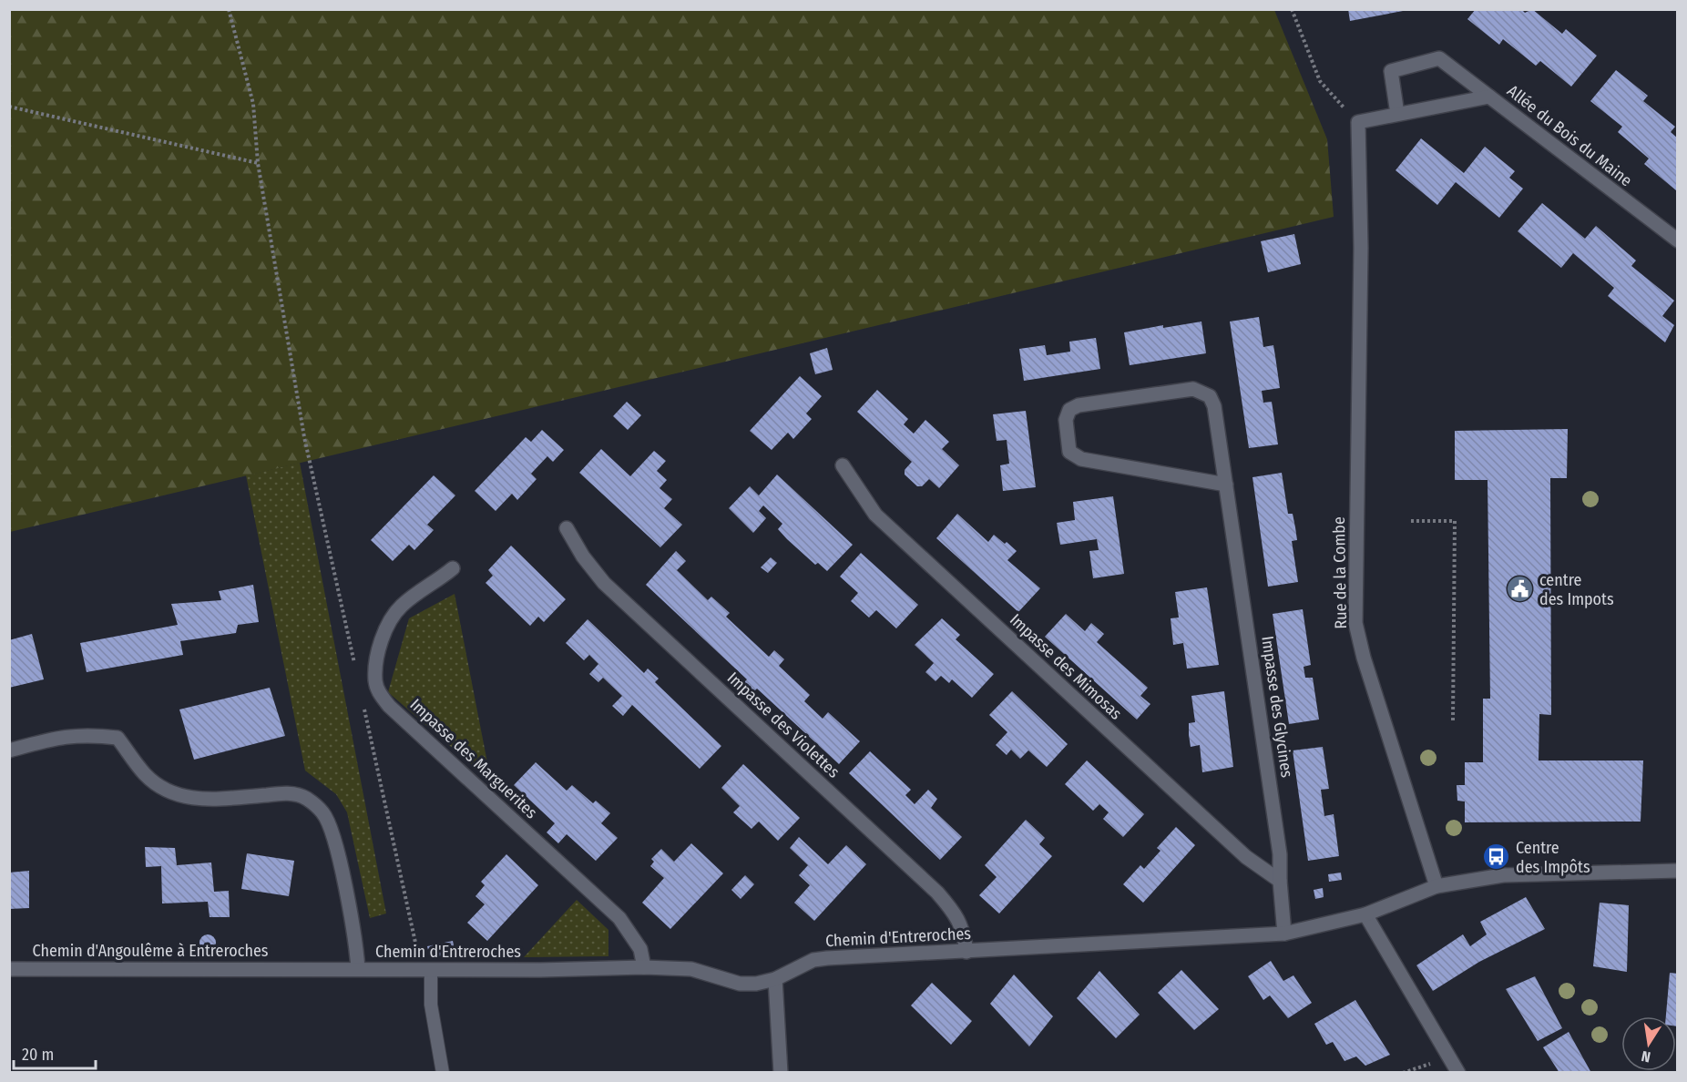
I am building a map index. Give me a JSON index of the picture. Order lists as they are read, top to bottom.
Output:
{
  "streets": {
    "street": [
      "Allée du Bois du Maine",
      "Rue de la Combe",
      "Impasse des Mimosas",
      "Impasse des Glycines",
      "Impasse des Violettes",
      "Impasse des Marguerites",
      "Chemin d'Entreroches",
      "Chemin d'Angoulême à Entreroches"
    ]
  },
  "crossings": [
    ["Allée du Bois du Maine", "Rue de la Combe"],
    ["Impasse des Mimosas", "Impasse des Glycines"],
    ["Impasse des Glycines", "Chemin d'Entreroches"],
    ["Impasse des Violettes", "Chemin d'Entreroches"],
    ["Impasse des Marguerites", "Chemin d'Entreroches"],
    ["Chemin d'Entreroches", "Chemin d'Angoulême à Entreroches"]
  ],
  "places": {
    "public building": ["centre des Impots"],
    "bus stop": ["Centre des Impôts"]
  },
  "scale_bar": "20 m",
  "north": "bottom"
}
